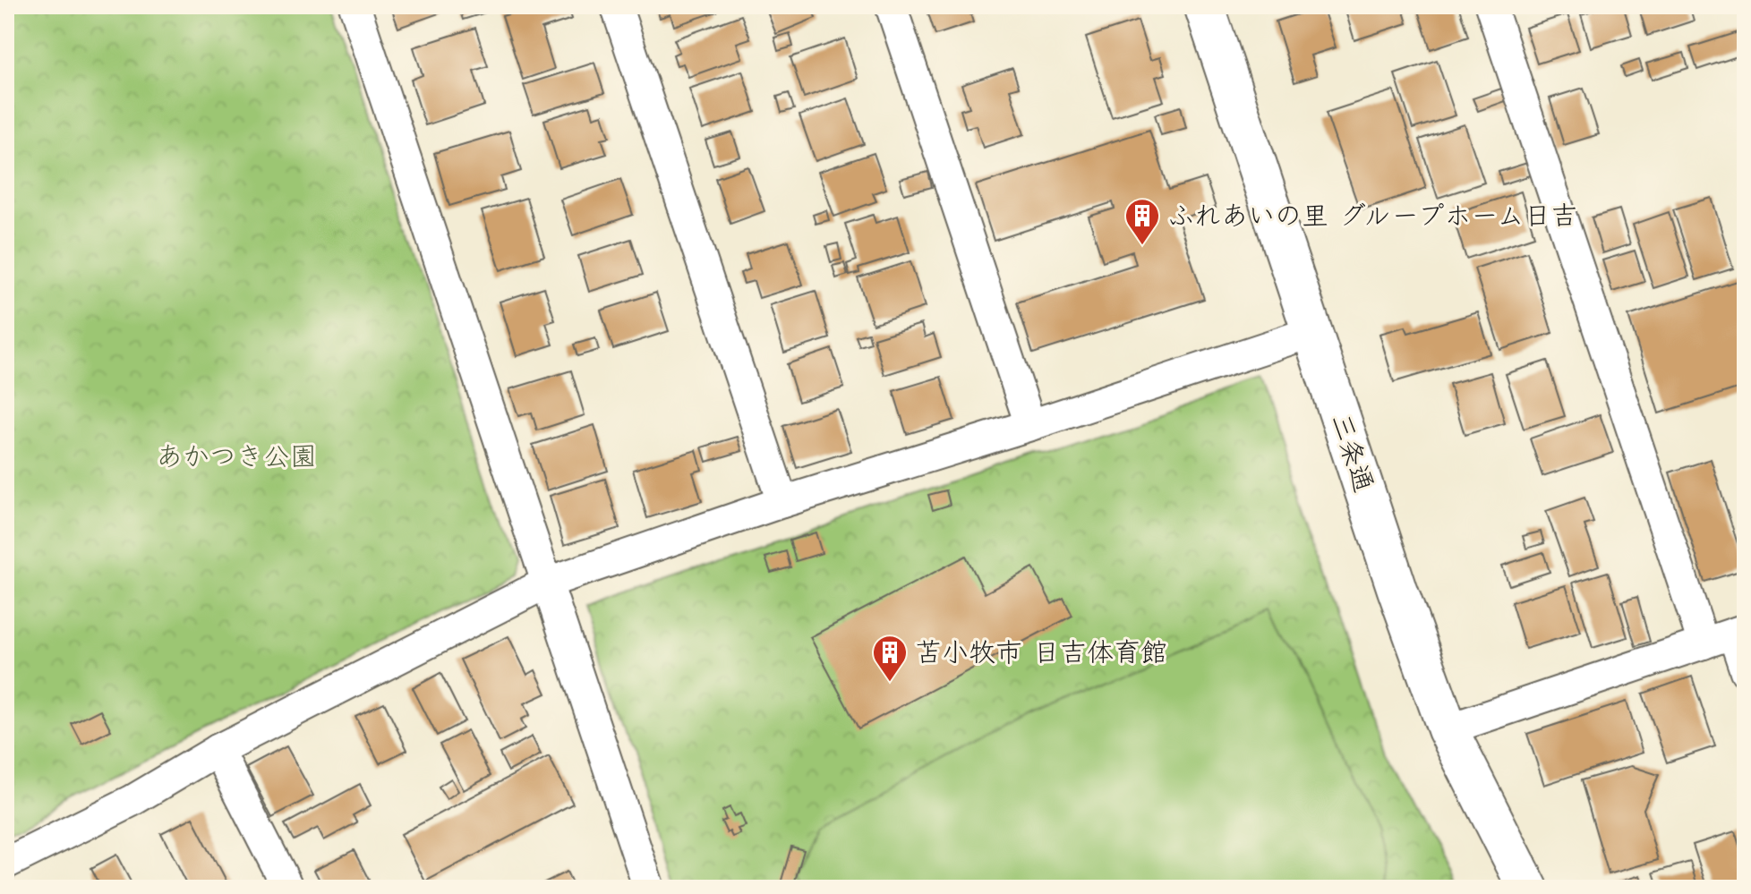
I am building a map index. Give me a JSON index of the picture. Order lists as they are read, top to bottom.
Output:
{
  "streets": {
    "street": ["三条通"]
  },
  "parks": ["あかつき公園"],
  "places": {
    "building": ["ふれあいの里 グループホーム日吉", "苫小牧市 日吉体育館"]
  }
}
